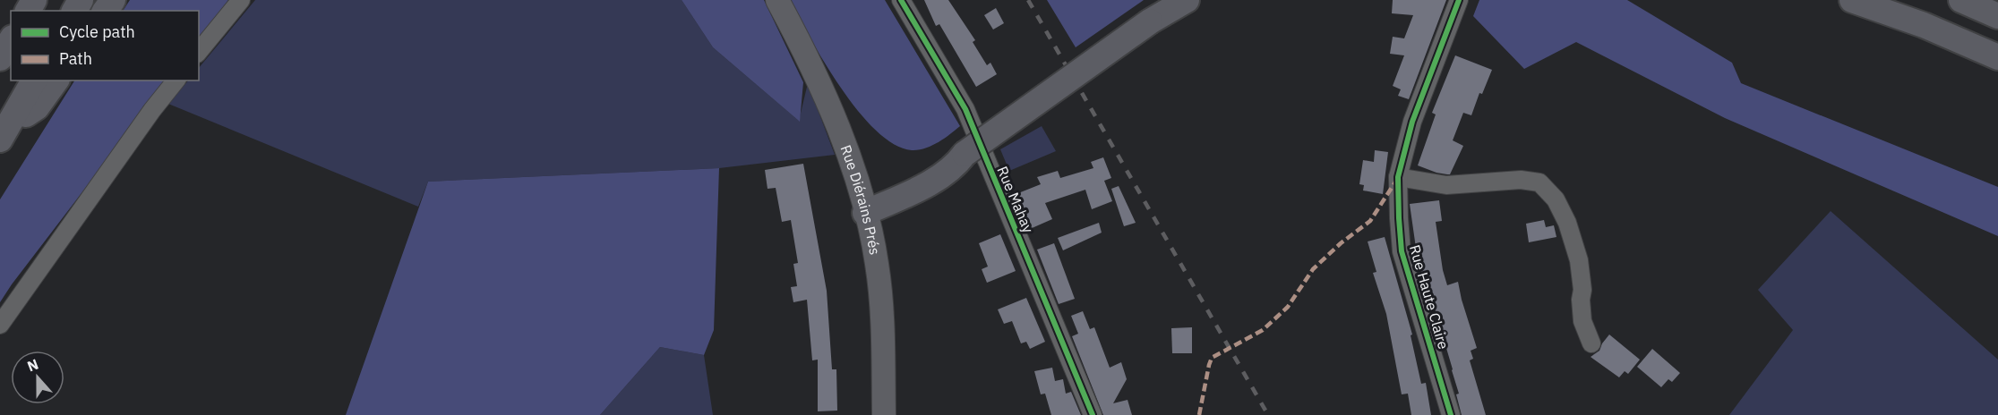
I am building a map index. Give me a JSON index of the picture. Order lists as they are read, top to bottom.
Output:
{
  "streets": {
    "main road": ["Rue Diérains Prés"],
    "street": ["Rue Mahay", "Rue Haute Claire"]
  },
  "legend": ["Cycle path", "Path"],
  "north": "top"
}
